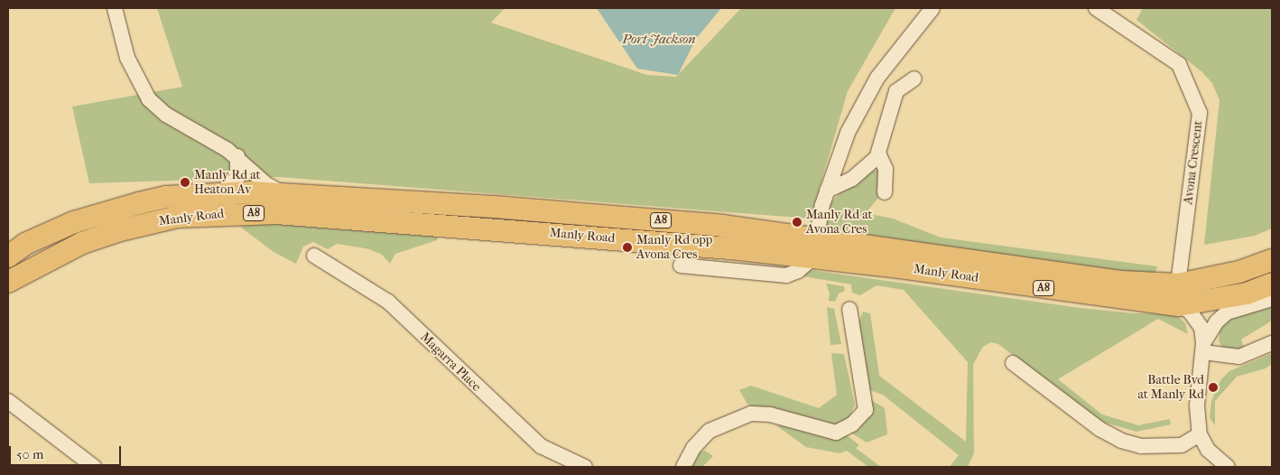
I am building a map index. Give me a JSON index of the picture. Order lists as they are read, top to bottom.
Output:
{
  "streets": {
    "highway": ["A8", "Manly Road"],
    "street": ["Avona Crescent", "Magarra Place"]
  },
  "crossings": [
    ["Avona Crescent", "Manly Road"]
  ],
  "water": ["Port Jackson"],
  "places": [
    "Manly Rd at Heaton Av",
    "Manly Rd at Avona Cres",
    "Manly Rd opp Avona Cres",
    "Battle Bvd at Manly Rd"
  ],
  "scale_bar": "50 m"
}
